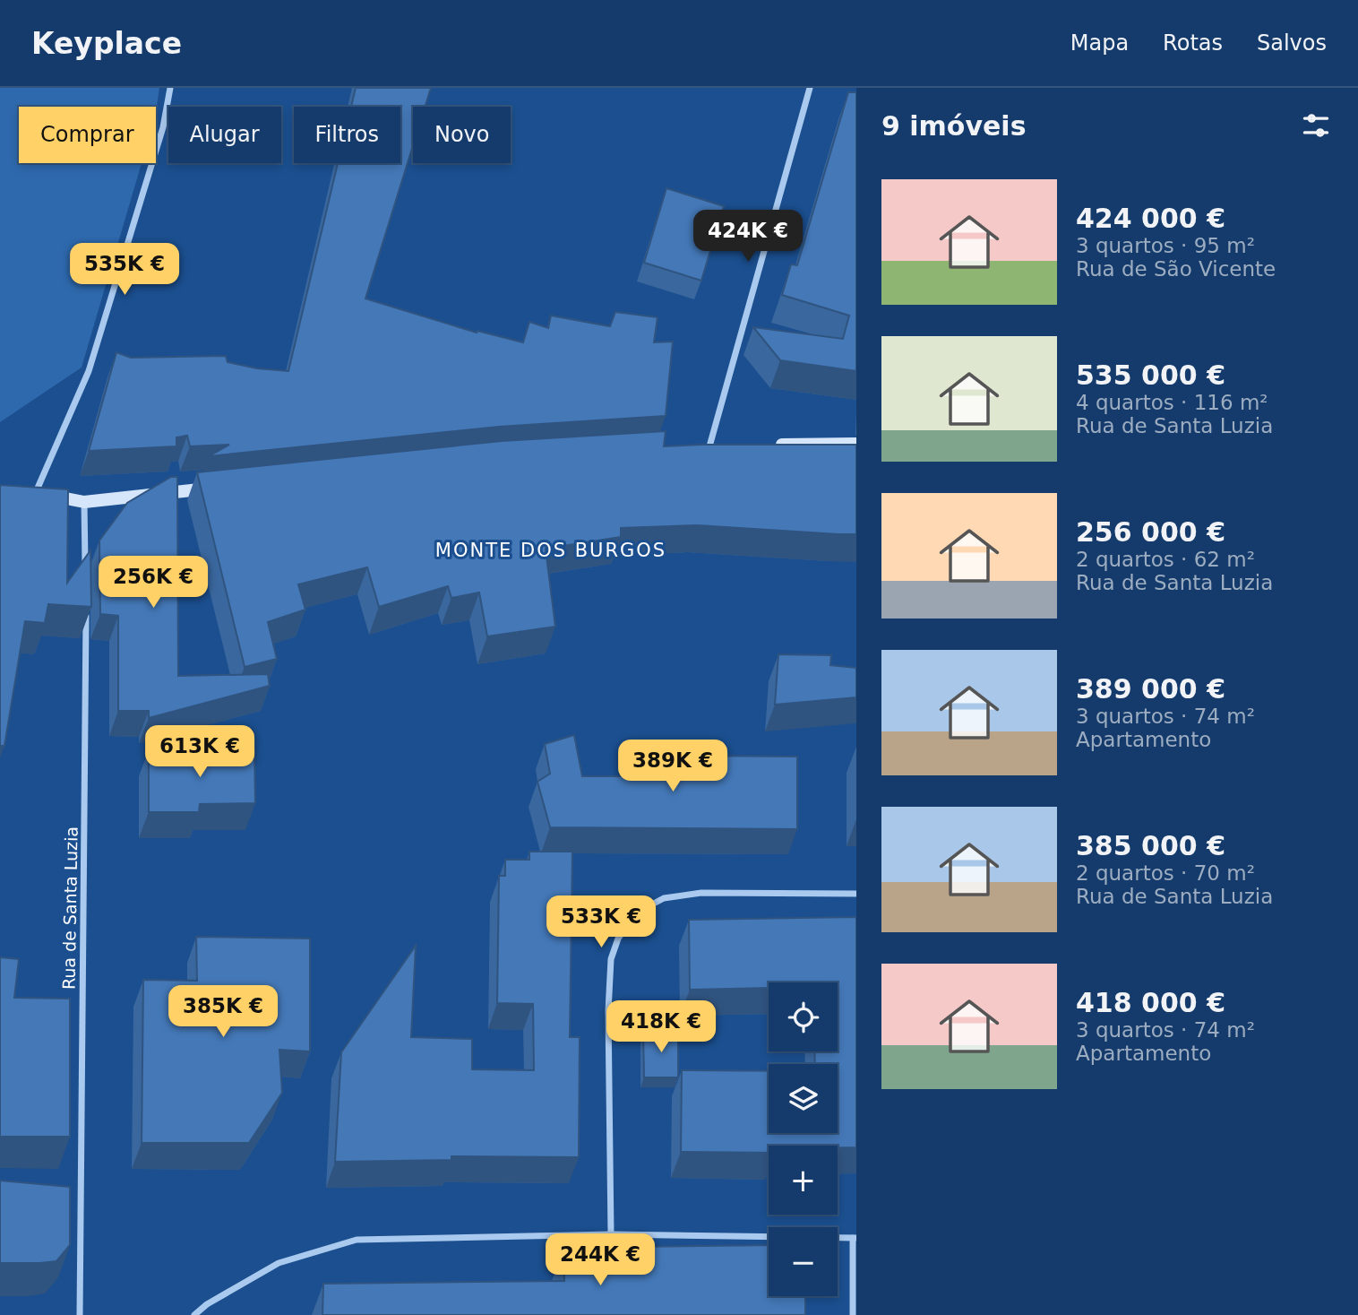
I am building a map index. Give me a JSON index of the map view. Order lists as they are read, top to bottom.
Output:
{
  "streets": {
    "street": ["Rua de Santa Luzia"]
  },
  "districts": ["MONTE DOS BURGOS"],
  "page": {
    "header": "Keyplace",
    "nav": ["Mapa", "Rotas", "Salvos"],
    "heading": "9 imóveis",
    "chip": [
      "Comprar",
      "Alugar",
      "Filtros",
      "Novo"
    ],
    "list": [
      {
        "name": "424 000 €",
        "note": "3 quartos · 95 m² · Rua de São Vicente"
      },
      {
        "name": "535 000 €",
        "note": "4 quartos · 116 m² · Rua de Santa Luzia"
      },
      {
        "name": "256 000 €",
        "note": "2 quartos · 62 m² · Rua de Santa Luzia"
      },
      {
        "name": "389 000 €",
        "note": "3 quartos · 74 m² · Apartamento"
      },
      {
        "name": "385 000 €",
        "note": "2 quartos · 70 m² · Rua de Santa Luzia"
      },
      {
        "name": "418 000 €",
        "note": "3 quartos · 74 m² · Apartamento"
      }
    ],
    "price": [
      "424K €",
      "535K €",
      "256K €",
      "613K €",
      "389K €",
      "533K €",
      "385K €",
      "418K €",
      "244K €"
    ],
    "map_buttons": ["+", "−"]
  }
}
